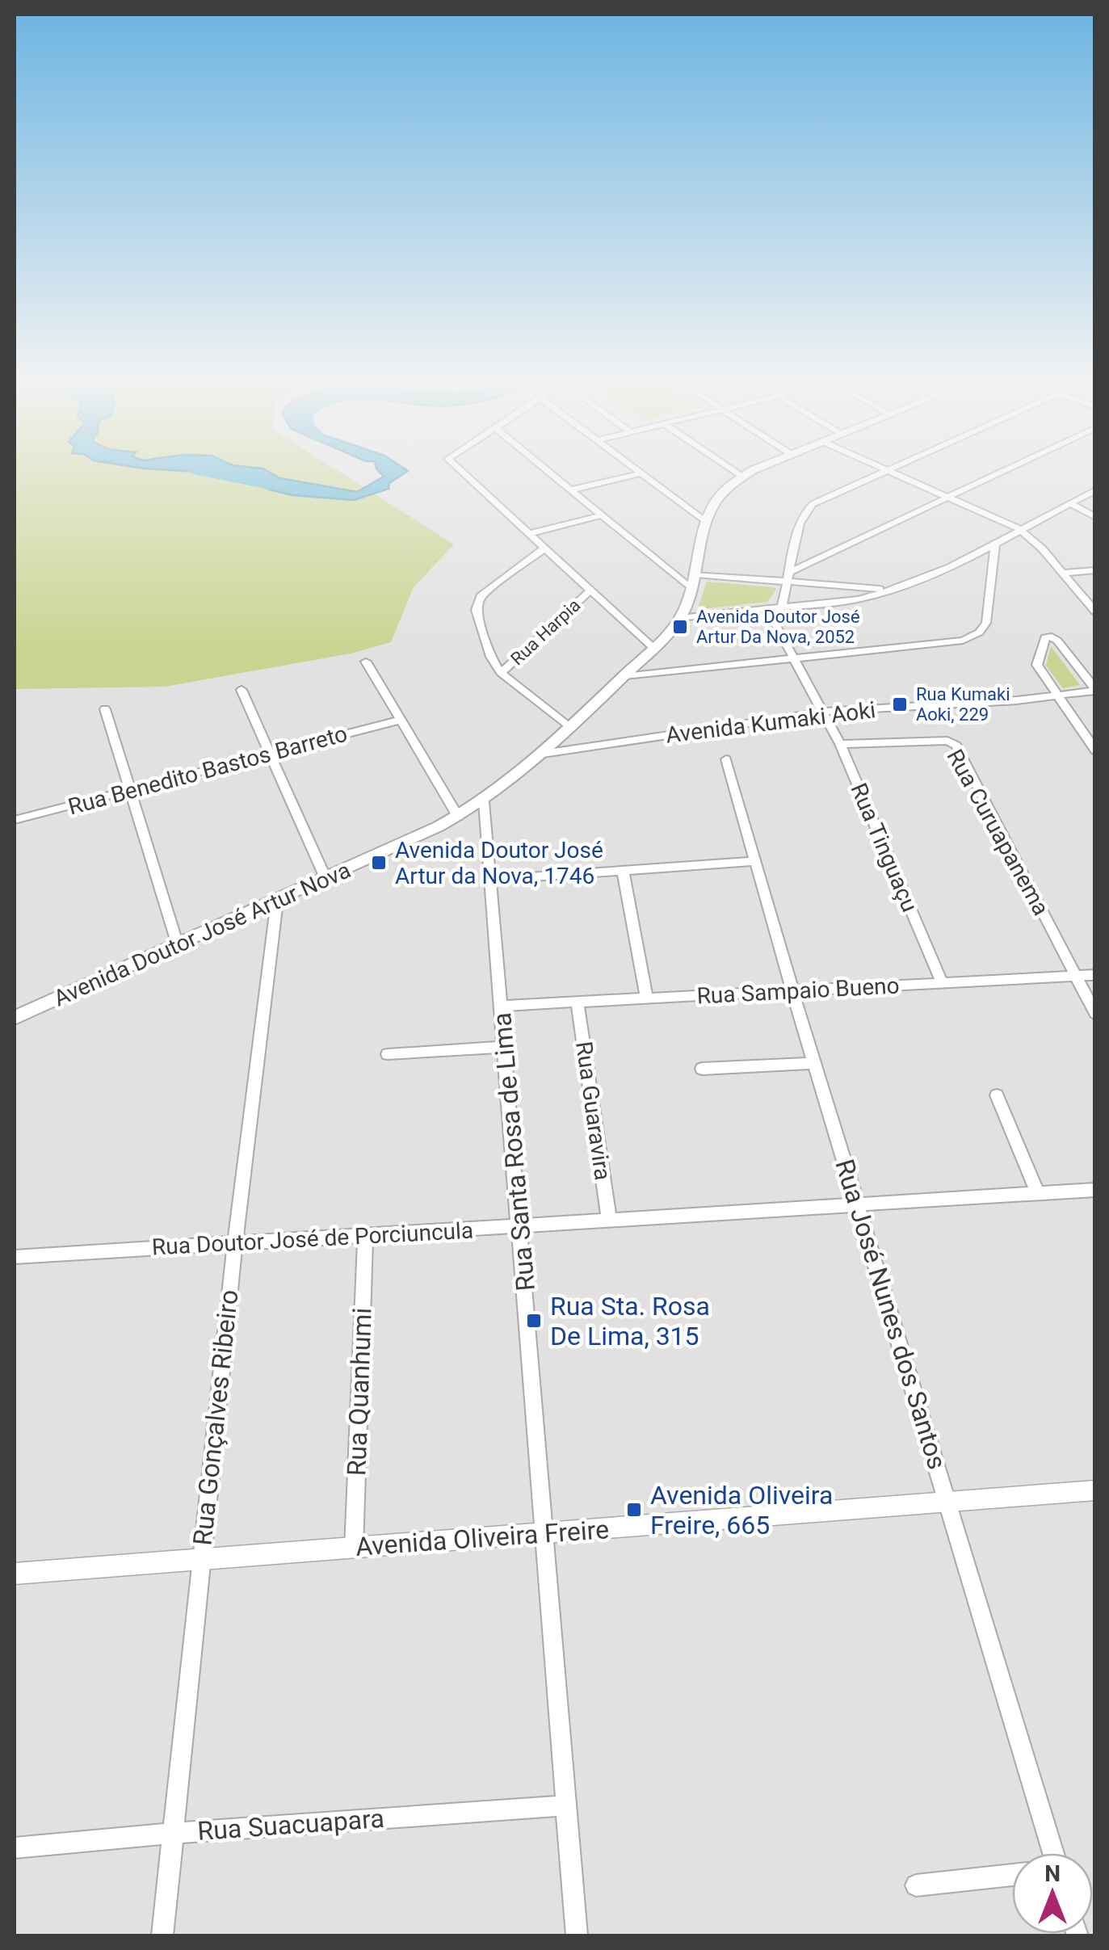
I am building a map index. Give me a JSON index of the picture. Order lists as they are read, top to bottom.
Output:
{
  "streets": {
    "main road": ["Avenida Doutor José Artur Nova"],
    "street": [
      "Rua Harpia",
      "Avenida Kumaki Aoki",
      "Rua Benedito Bastos Barreto",
      "Rua Curuapanema",
      "Rua Tinguaçu",
      "Rua Sampaio Bueno",
      "Rua Guaravira",
      "Rua Santa Rosa de Lima",
      "Rua Doutor José de Porciuncula",
      "Rua José Nunes dos Santos",
      "Rua Quanhumi",
      "Rua Gonçalves Ribeiro",
      "Avenida Oliveira Freire",
      "Rua Suacuapara"
    ]
  },
  "crossings": [
    ["Avenida Kumaki Aoki", "Rua Tinguaçu"],
    ["Avenida Kumaki Aoki", "Avenida Doutor José Artur Nova"],
    ["Rua Curuapanema", "Rua Tinguaçu"],
    ["Rua Curuapanema", "Rua Sampaio Bueno"],
    ["Rua Tinguaçu", "Rua Sampaio Bueno"],
    ["Avenida Doutor José Artur Nova", "Rua Santa Rosa de Lima"],
    ["Avenida Doutor José Artur Nova", "Rua Gonçalves Ribeiro"],
    ["Rua Sampaio Bueno", "Rua Guaravira"],
    ["Rua Sampaio Bueno", "Rua Santa Rosa de Lima"],
    ["Rua Sampaio Bueno", "Rua José Nunes dos Santos"],
    ["Rua Guaravira", "Rua Doutor José de Porciuncula"],
    ["Rua Santa Rosa de Lima", "Rua Doutor José de Porciuncula"],
    ["Rua Santa Rosa de Lima", "Avenida Oliveira Freire"],
    ["Rua Santa Rosa de Lima", "Rua Suacuapara"],
    ["Rua Doutor José de Porciuncula", "Rua José Nunes dos Santos"],
    ["Rua Doutor José de Porciuncula", "Rua Quanhumi"],
    ["Rua Doutor José de Porciuncula", "Rua Gonçalves Ribeiro"],
    ["Rua José Nunes dos Santos", "Avenida Oliveira Freire"],
    ["Rua Quanhumi", "Avenida Oliveira Freire"],
    ["Rua Gonçalves Ribeiro", "Avenida Oliveira Freire"],
    ["Rua Gonçalves Ribeiro", "Rua Suacuapara"]
  ],
  "places": {
    "transit": [
      "Avenida Doutor José Artur Da Nova, 2052",
      "Rua Kumaki Aoki, 229",
      "Avenida Doutor José Artur da Nova, 1746",
      "Rua Sta. Rosa De Lima, 315",
      "Avenida Oliveira Freire, 665"
    ]
  },
  "north": "top"
}
